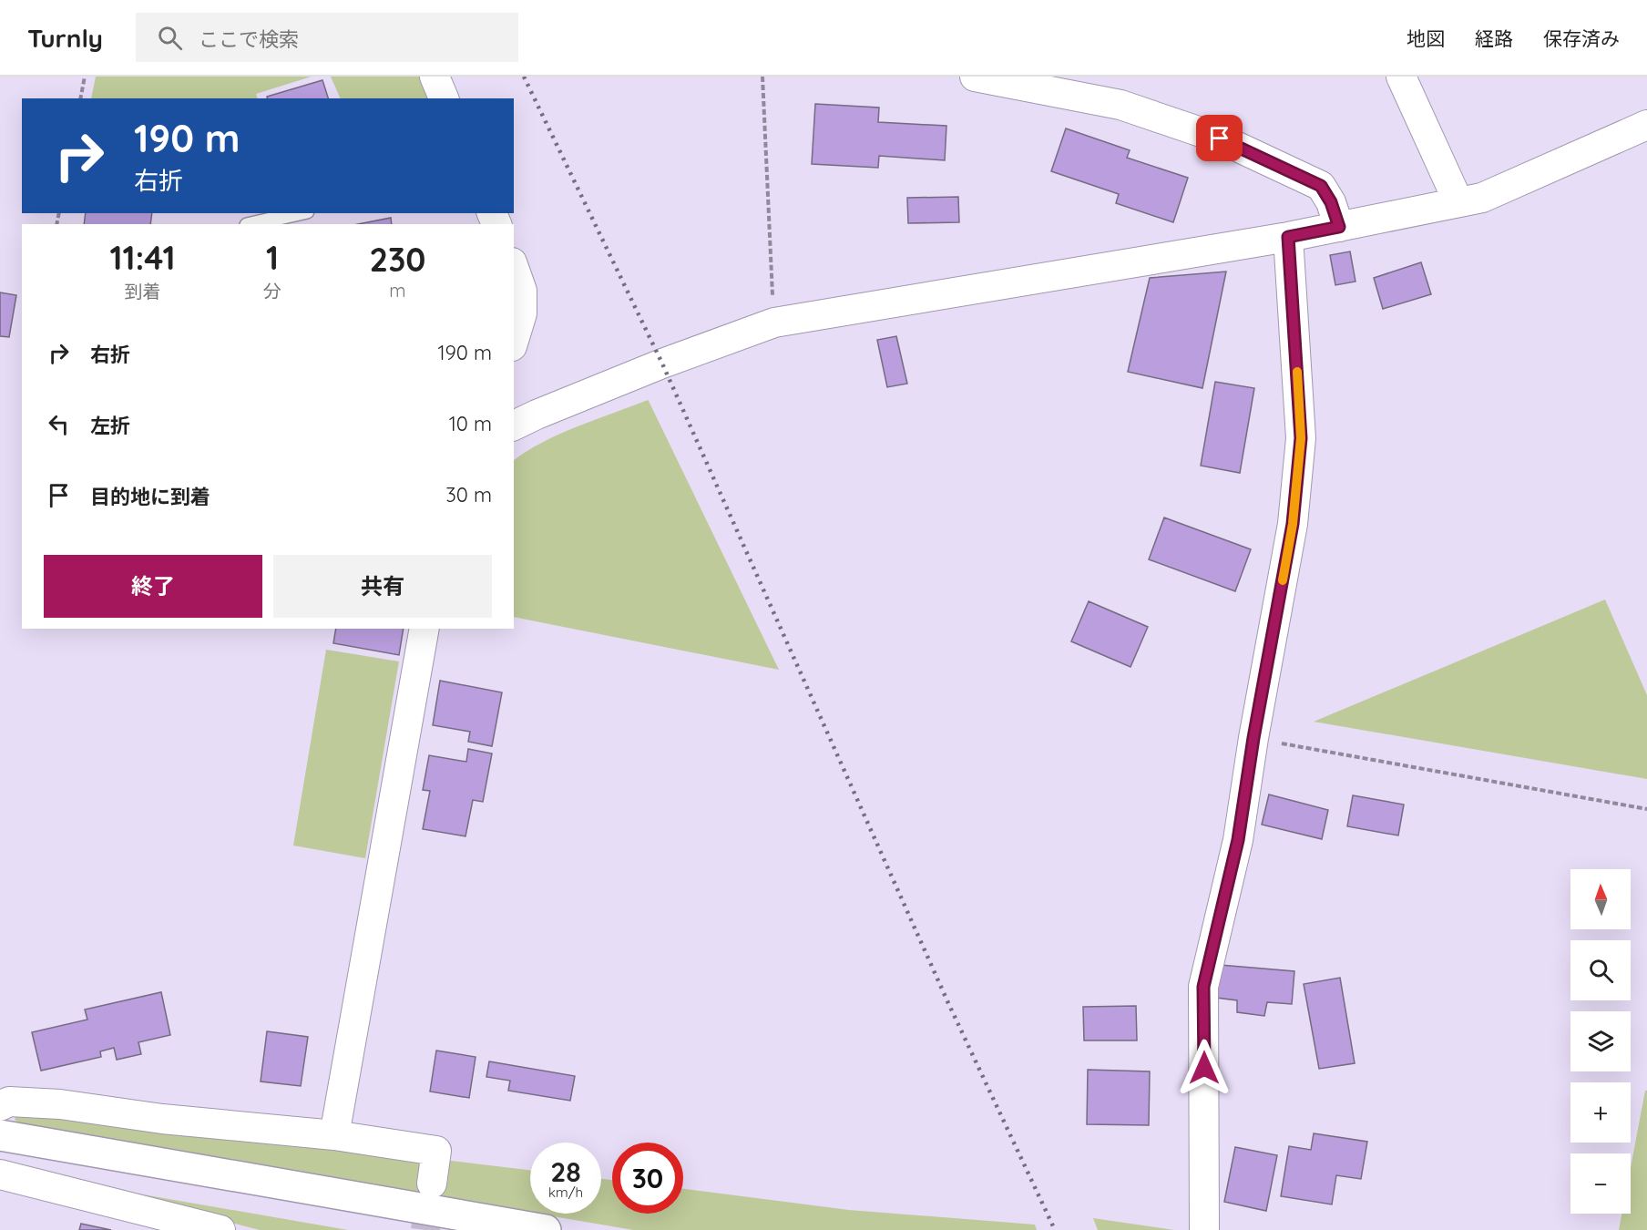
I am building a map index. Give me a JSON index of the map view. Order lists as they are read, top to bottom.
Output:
{
  "north": "top",
  "page": {
    "header": "Turnly",
    "search": "ここで検索",
    "nav": ["地図", "経路", "保存済み"],
    "turn": ["190 m", "右折"],
    "eta": [
      "11:41",
      "到着",
      "1",
      "分",
      "230",
      "m"
    ],
    "list": [
      {
        "name": "右折",
        "value": "190 m"
      },
      {
        "name": "左折",
        "value": "10 m"
      },
      {
        "name": "目的地に到着",
        "value": "30 m"
      }
    ],
    "buttons": ["終了", "共有"],
    "map_buttons": ["+", "−"],
    "speed": "28 km/h",
    "limit": "30"
  }
}
